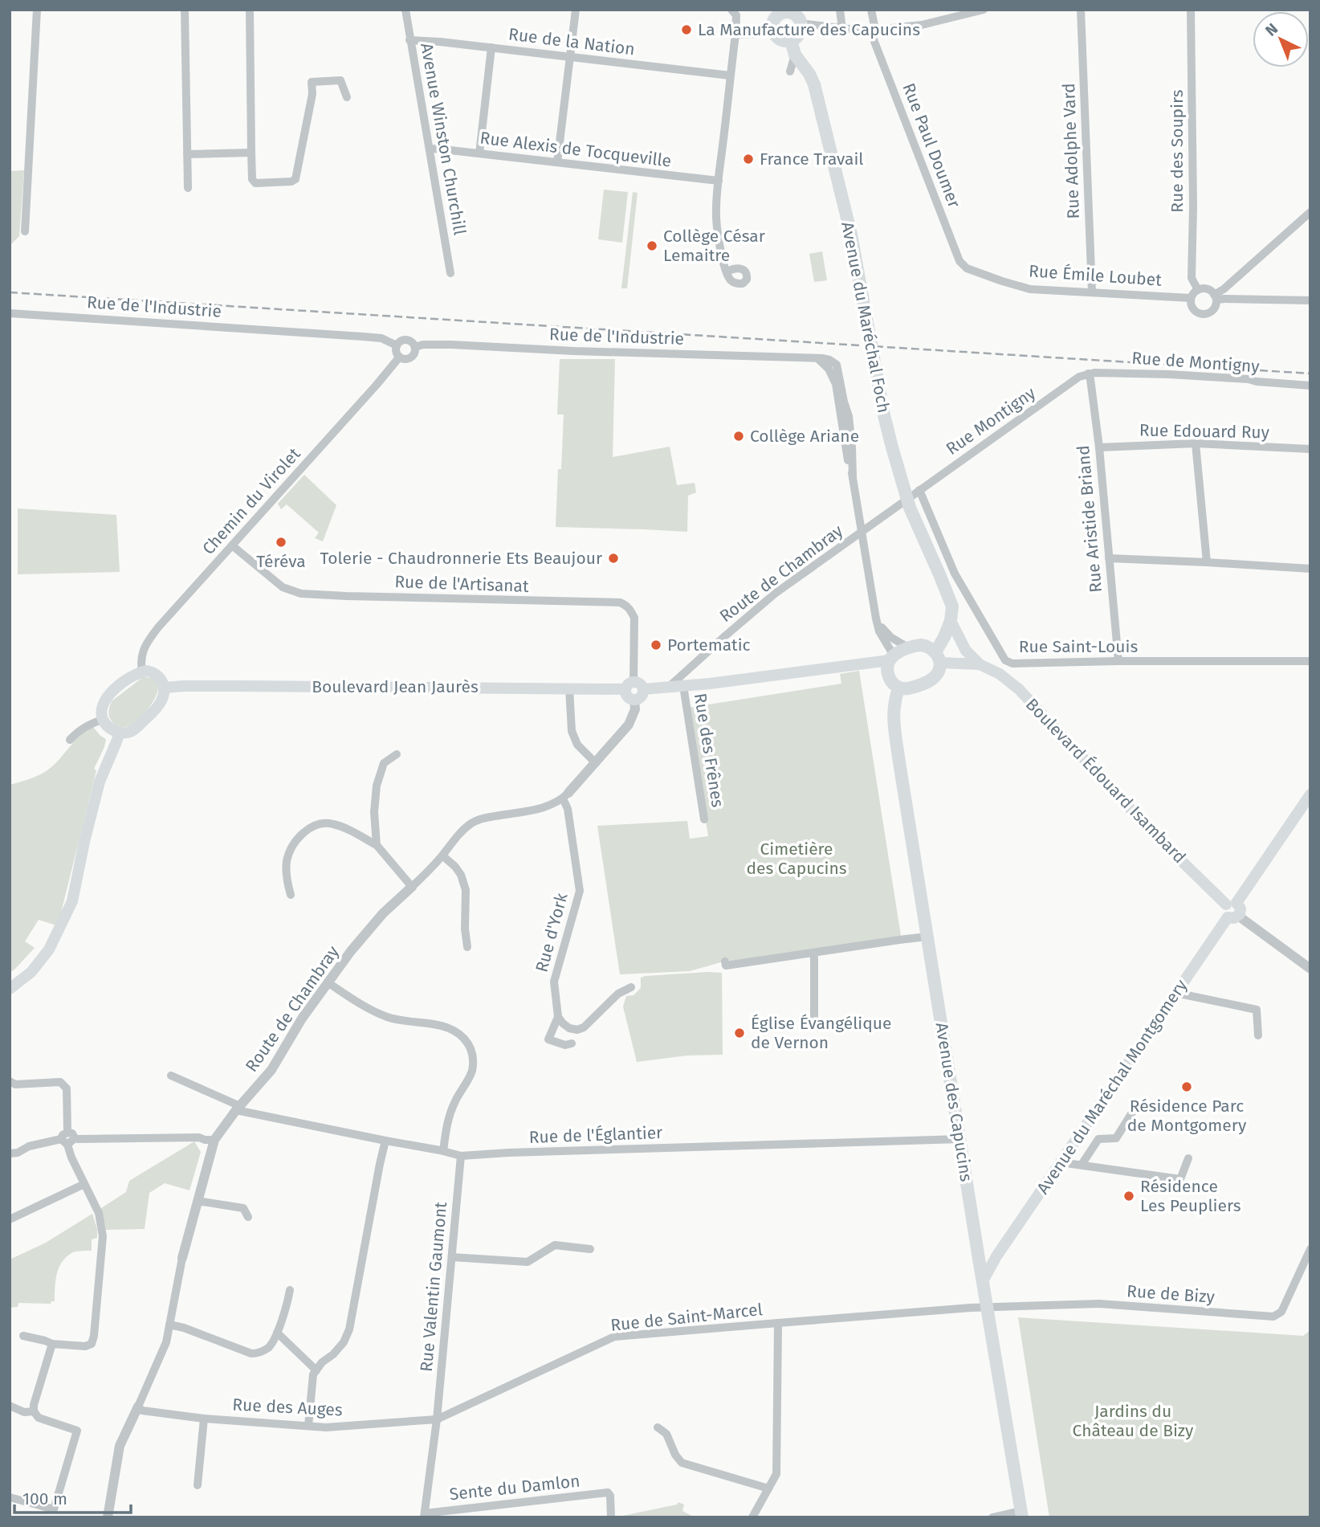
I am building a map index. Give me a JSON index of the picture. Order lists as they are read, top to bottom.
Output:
{
  "streets": {
    "main road": [
      "Avenue du Maréchal Foch",
      "Boulevard Jean Jaurès",
      "Boulevard Édouard Isambard",
      "Avenue du Maréchal Montgomery",
      "Avenue des Capucins"
    ],
    "street": [
      "Rue de la Nation",
      "Avenue Winston Churchill",
      "Rue Paul Doumer",
      "Rue Alexis de Tocqueville",
      "Rue Adolphe Vard",
      "Rue des Soupirs",
      "Rue Émile Loubet",
      "Rue de l'Industrie",
      "Rue de Montigny",
      "Rue Montigny",
      "Rue Edouard Ruy",
      "Chemin du Virolet",
      "Rue Aristide Briand",
      "Route de Chambray",
      "Rue de l'Artisanat",
      "Rue Saint-Louis",
      "Rue des Frênes",
      "Rue d'York",
      "Rue de l'Églantier",
      "Rue Valentin Gaumont",
      "Rue de Bizy",
      "Rue de Saint-Marcel",
      "Rue des Auges",
      "Sente du Damlon"
    ]
  },
  "crossings": [
    ["Rue de la Nation", "Avenue Winston Churchill"],
    ["Avenue Winston Churchill", "Rue Alexis de Tocqueville"],
    ["Rue Paul Doumer", "Rue Émile Loubet"],
    ["Rue Adolphe Vard", "Rue Émile Loubet"],
    ["Rue des Soupirs", "Rue Émile Loubet"],
    ["Rue de l'Industrie", "Chemin du Virolet"],
    ["Avenue du Maréchal Foch", "Boulevard Édouard Isambard"],
    ["Rue de Montigny", "Rue Montigny"],
    ["Rue de Montigny", "Rue Aristide Briand"],
    ["Rue Montigny", "Rue Aristide Briand"],
    ["Rue Montigny", "Route de Chambray"],
    ["Rue Montigny", "Rue Saint-Louis"],
    ["Rue Edouard Ruy", "Rue Aristide Briand"],
    ["Chemin du Virolet", "Rue de l'Artisanat"],
    ["Chemin du Virolet", "Boulevard Jean Jaurès"],
    ["Rue Aristide Briand", "Rue Saint-Louis"],
    ["Route de Chambray", "Rue Saint-Louis"],
    ["Route de Chambray", "Boulevard Jean Jaurès"],
    ["Route de Chambray", "Rue d'York"],
    ["Route de Chambray", "Rue de l'Églantier"],
    ["Route de Chambray", "Rue des Auges"],
    ["Rue de l'Artisanat", "Boulevard Jean Jaurès"],
    ["Boulevard Jean Jaurès", "Rue des Frênes"],
    ["Boulevard Jean Jaurès", "Boulevard Édouard Isambard"],
    ["Boulevard Jean Jaurès", "Avenue des Capucins"],
    ["Boulevard Édouard Isambard", "Avenue des Capucins"],
    ["Avenue du Maréchal Montgomery", "Avenue des Capucins"],
    ["Avenue des Capucins", "Rue de l'Églantier"],
    ["Avenue des Capucins", "Rue de Bizy"],
    ["Avenue des Capucins", "Rue de Saint-Marcel"],
    ["Rue de l'Églantier", "Rue Valentin Gaumont"],
    ["Rue Valentin Gaumont", "Rue de Saint-Marcel"],
    ["Rue Valentin Gaumont", "Rue des Auges"],
    ["Rue de Bizy", "Rue de Saint-Marcel"],
    ["Rue de Saint-Marcel", "Rue des Auges"]
  ],
  "parks": ["Cimetière des Capucins", "Jardins du Château de Bizy"],
  "places": [
    "La Manufacture des Capucins",
    "France Travail",
    "Collège César Lemaitre",
    "Collège Ariane",
    "Téréva",
    "Tolerie - Chaudronnerie Ets Beaujour",
    "Portematic",
    "Église Évangélique de Vernon",
    "Résidence Parc de Montgomery",
    "Résidence Les Peupliers"
  ],
  "scale_bar": "100 m",
  "north": "top left"
}
